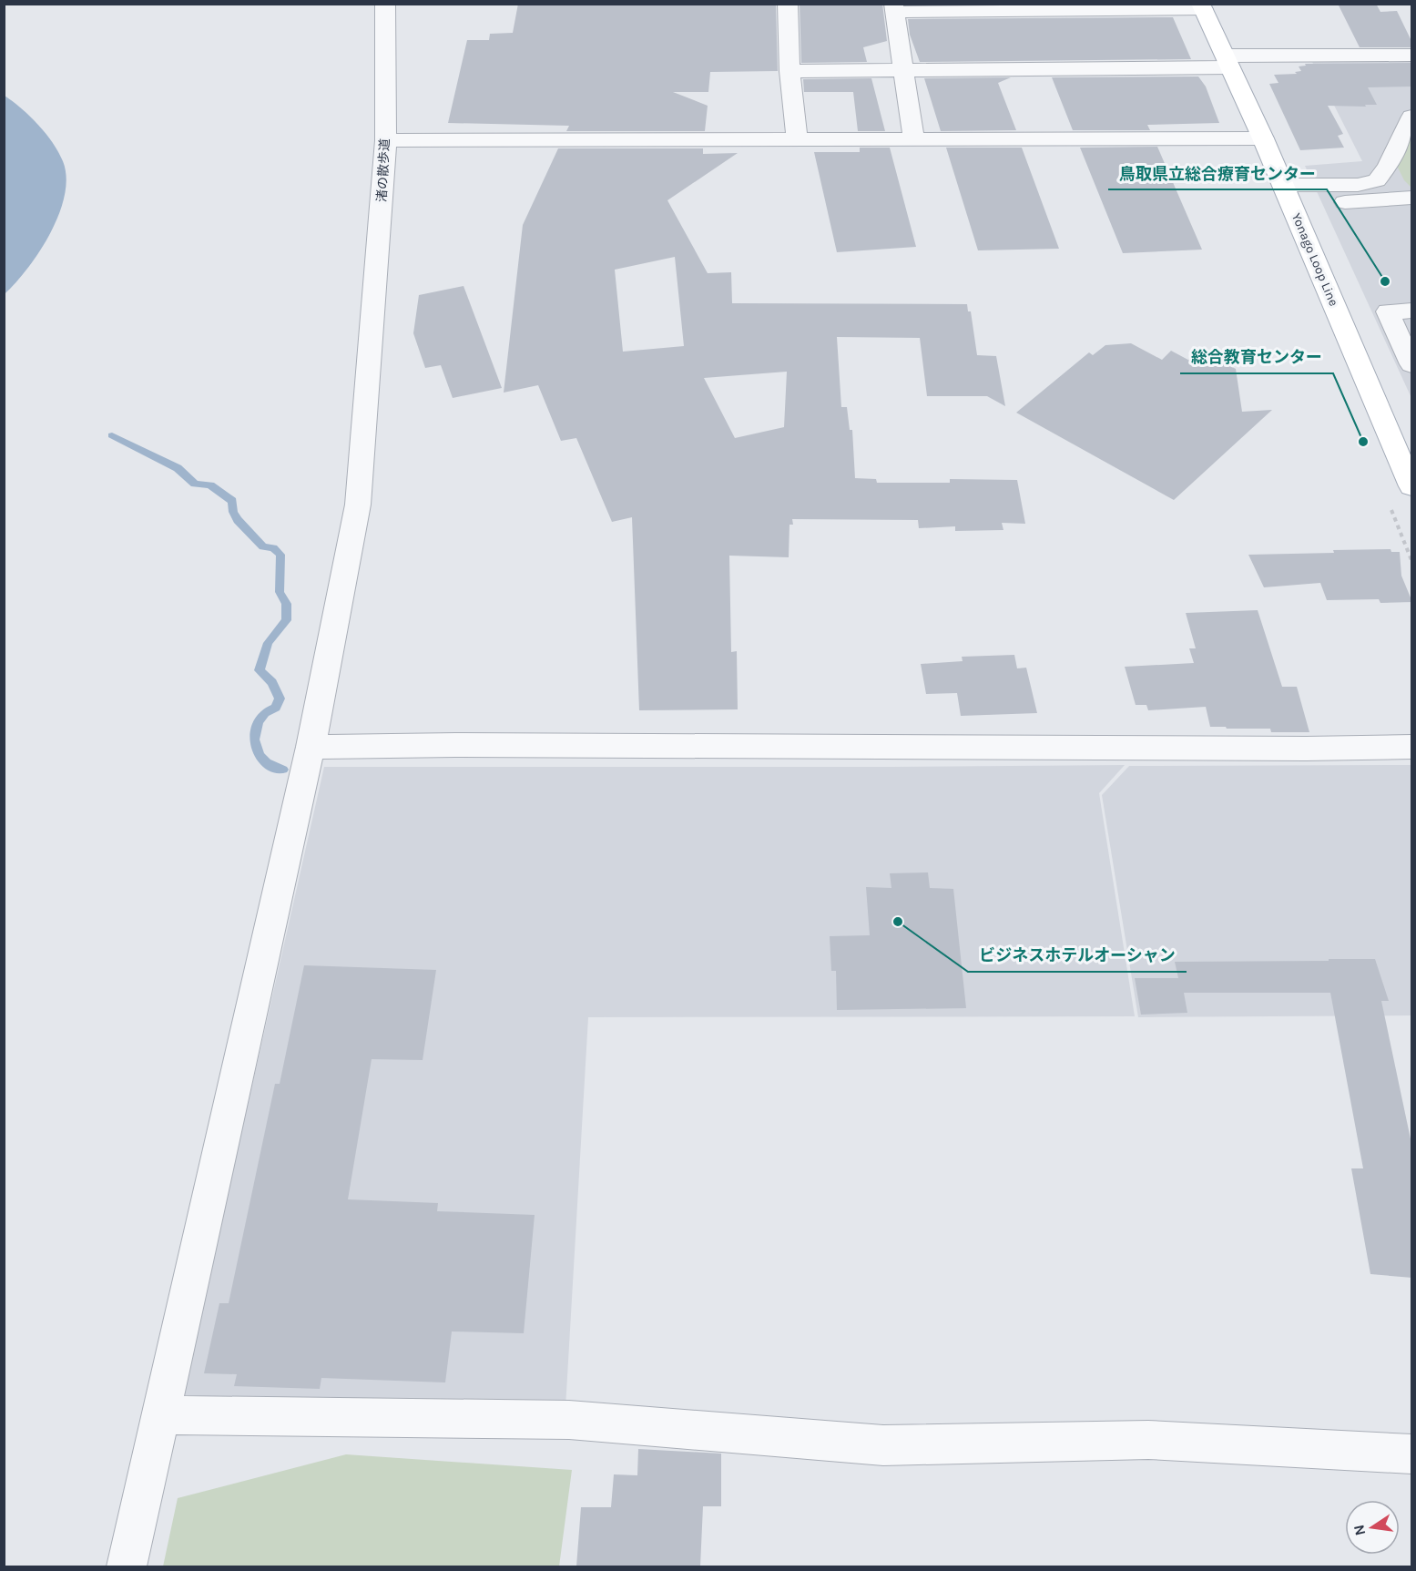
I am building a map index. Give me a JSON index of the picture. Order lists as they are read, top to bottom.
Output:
{
  "streets": {
    "main road": ["Yonago Loop Line"],
    "street": ["渚の散歩道"]
  },
  "places": ["鳥取県立総合療育センター", "総合教育センター", "ビジネスホテルオーシャン"],
  "north": "left"
}
